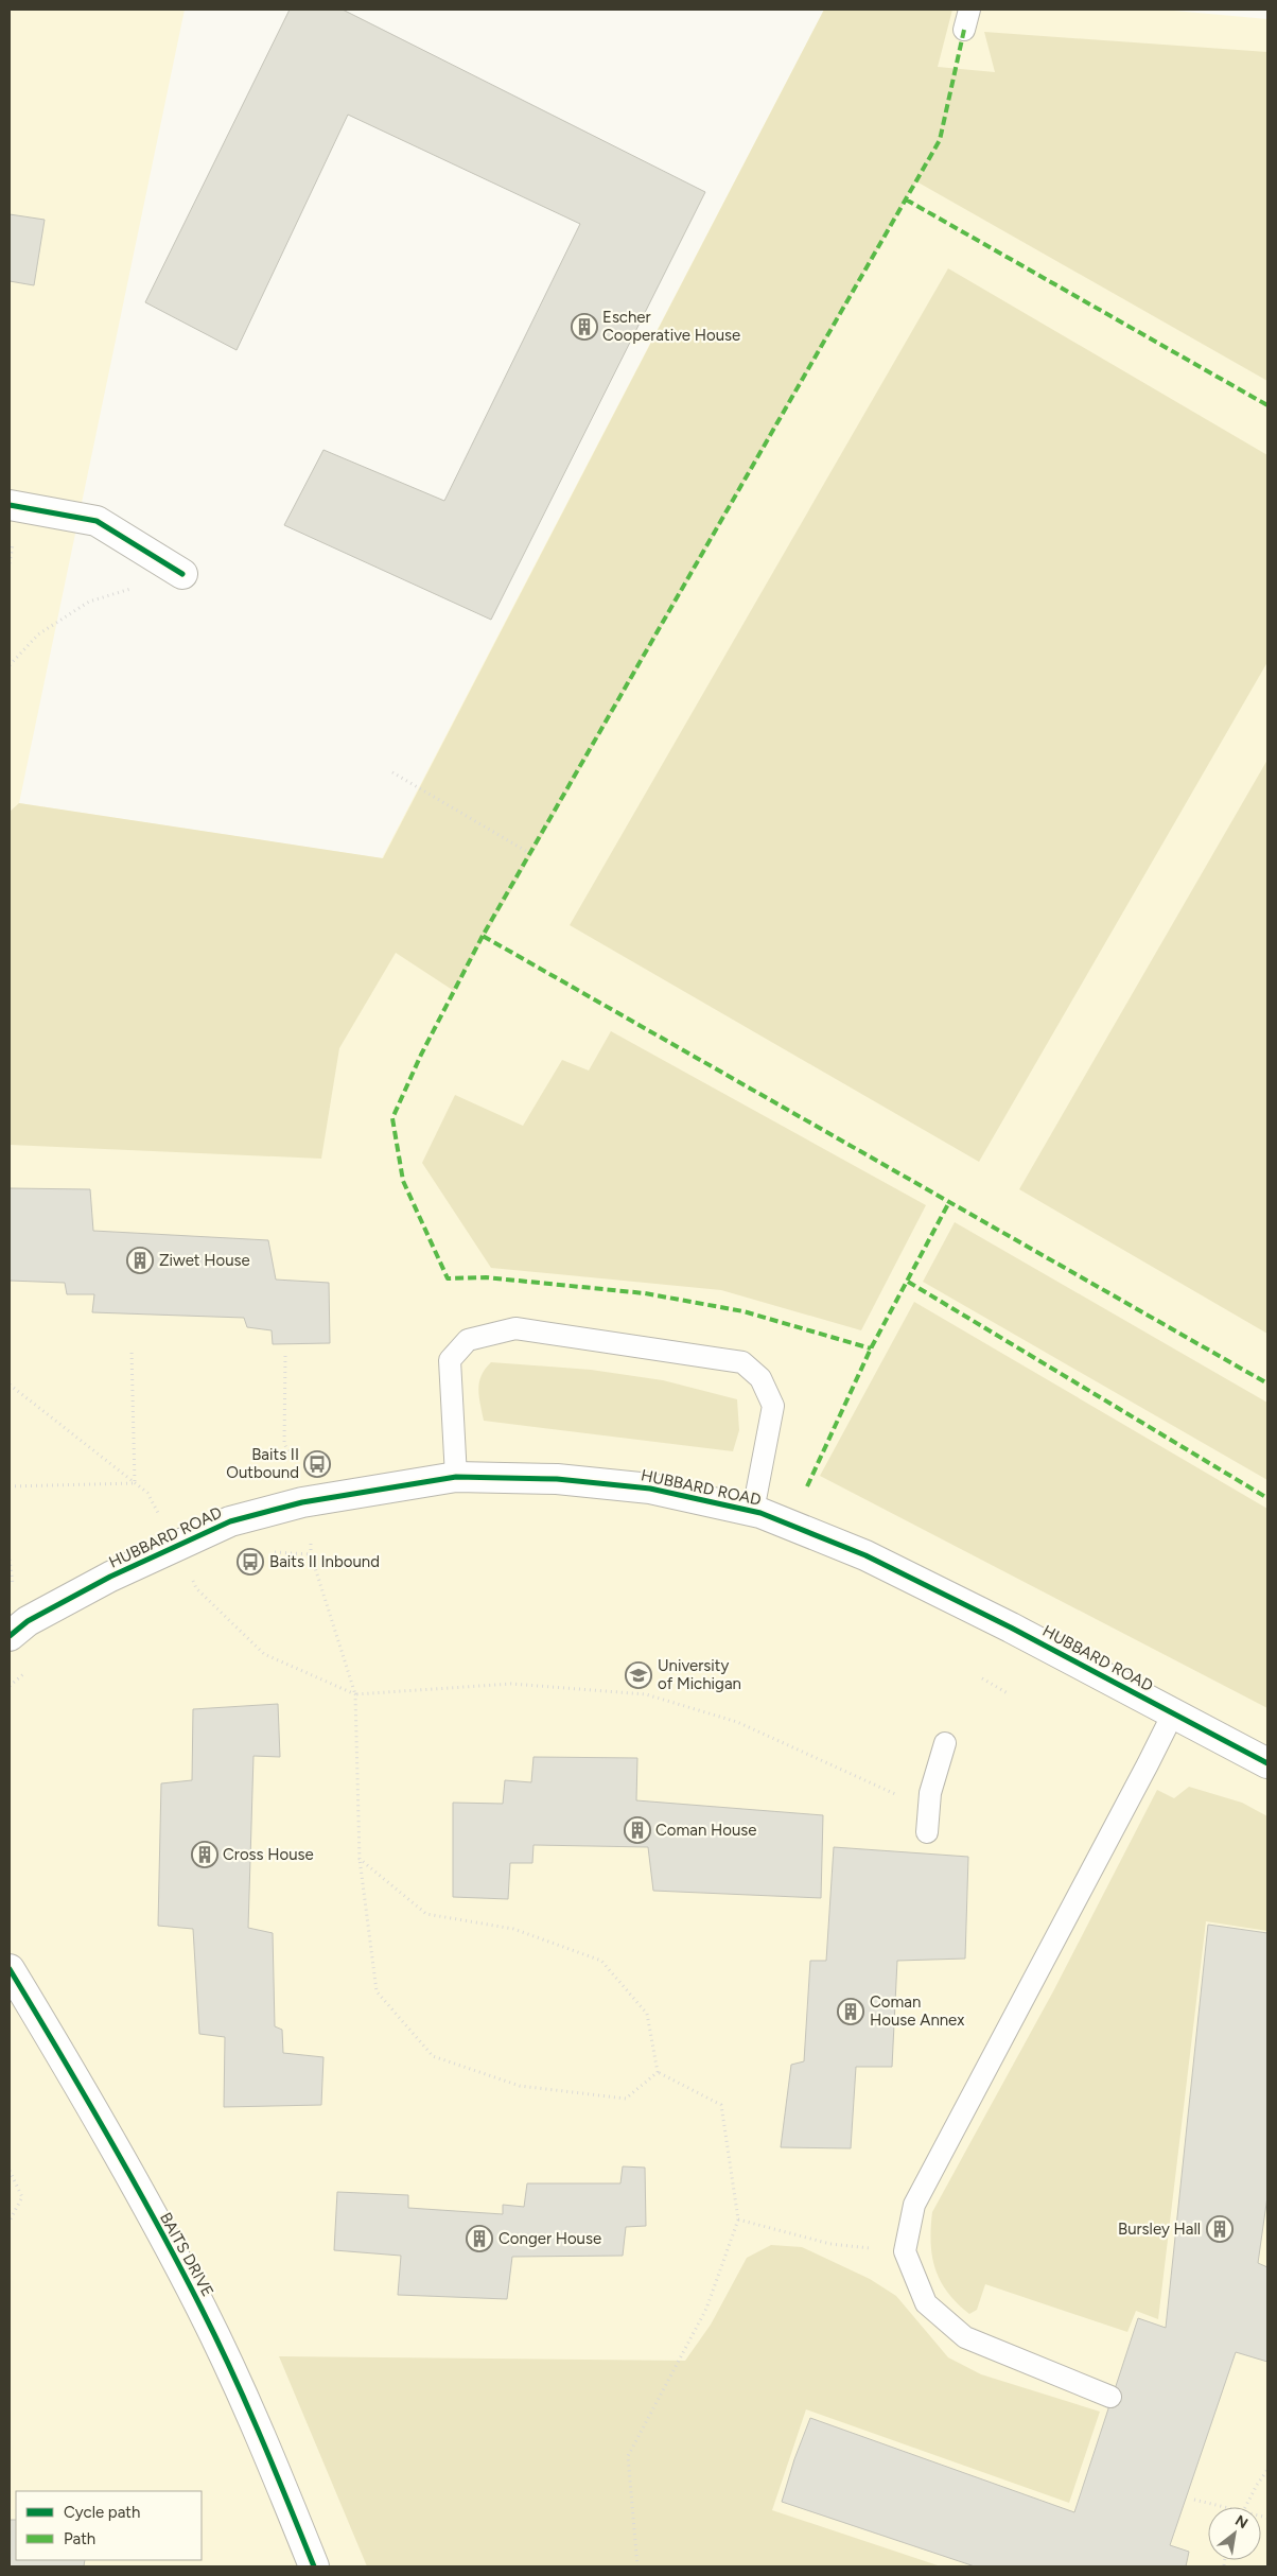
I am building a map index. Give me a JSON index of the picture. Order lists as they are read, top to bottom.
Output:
{
  "streets": {
    "street": ["HUBBARD ROAD", "BAITS DRIVE"]
  },
  "places": {
    "building": [
      "Escher Cooperative House",
      "Ziwet House",
      "Coman House",
      "Cross House",
      "Coman House Annex",
      "Bursley Hall",
      "Conger House"
    ],
    "bus stop": ["Baits II Outbound", "Baits II Inbound"],
    "school or university": ["University of Michigan"]
  },
  "legend": ["Cycle path", "Path"],
  "north": "top right"
}
